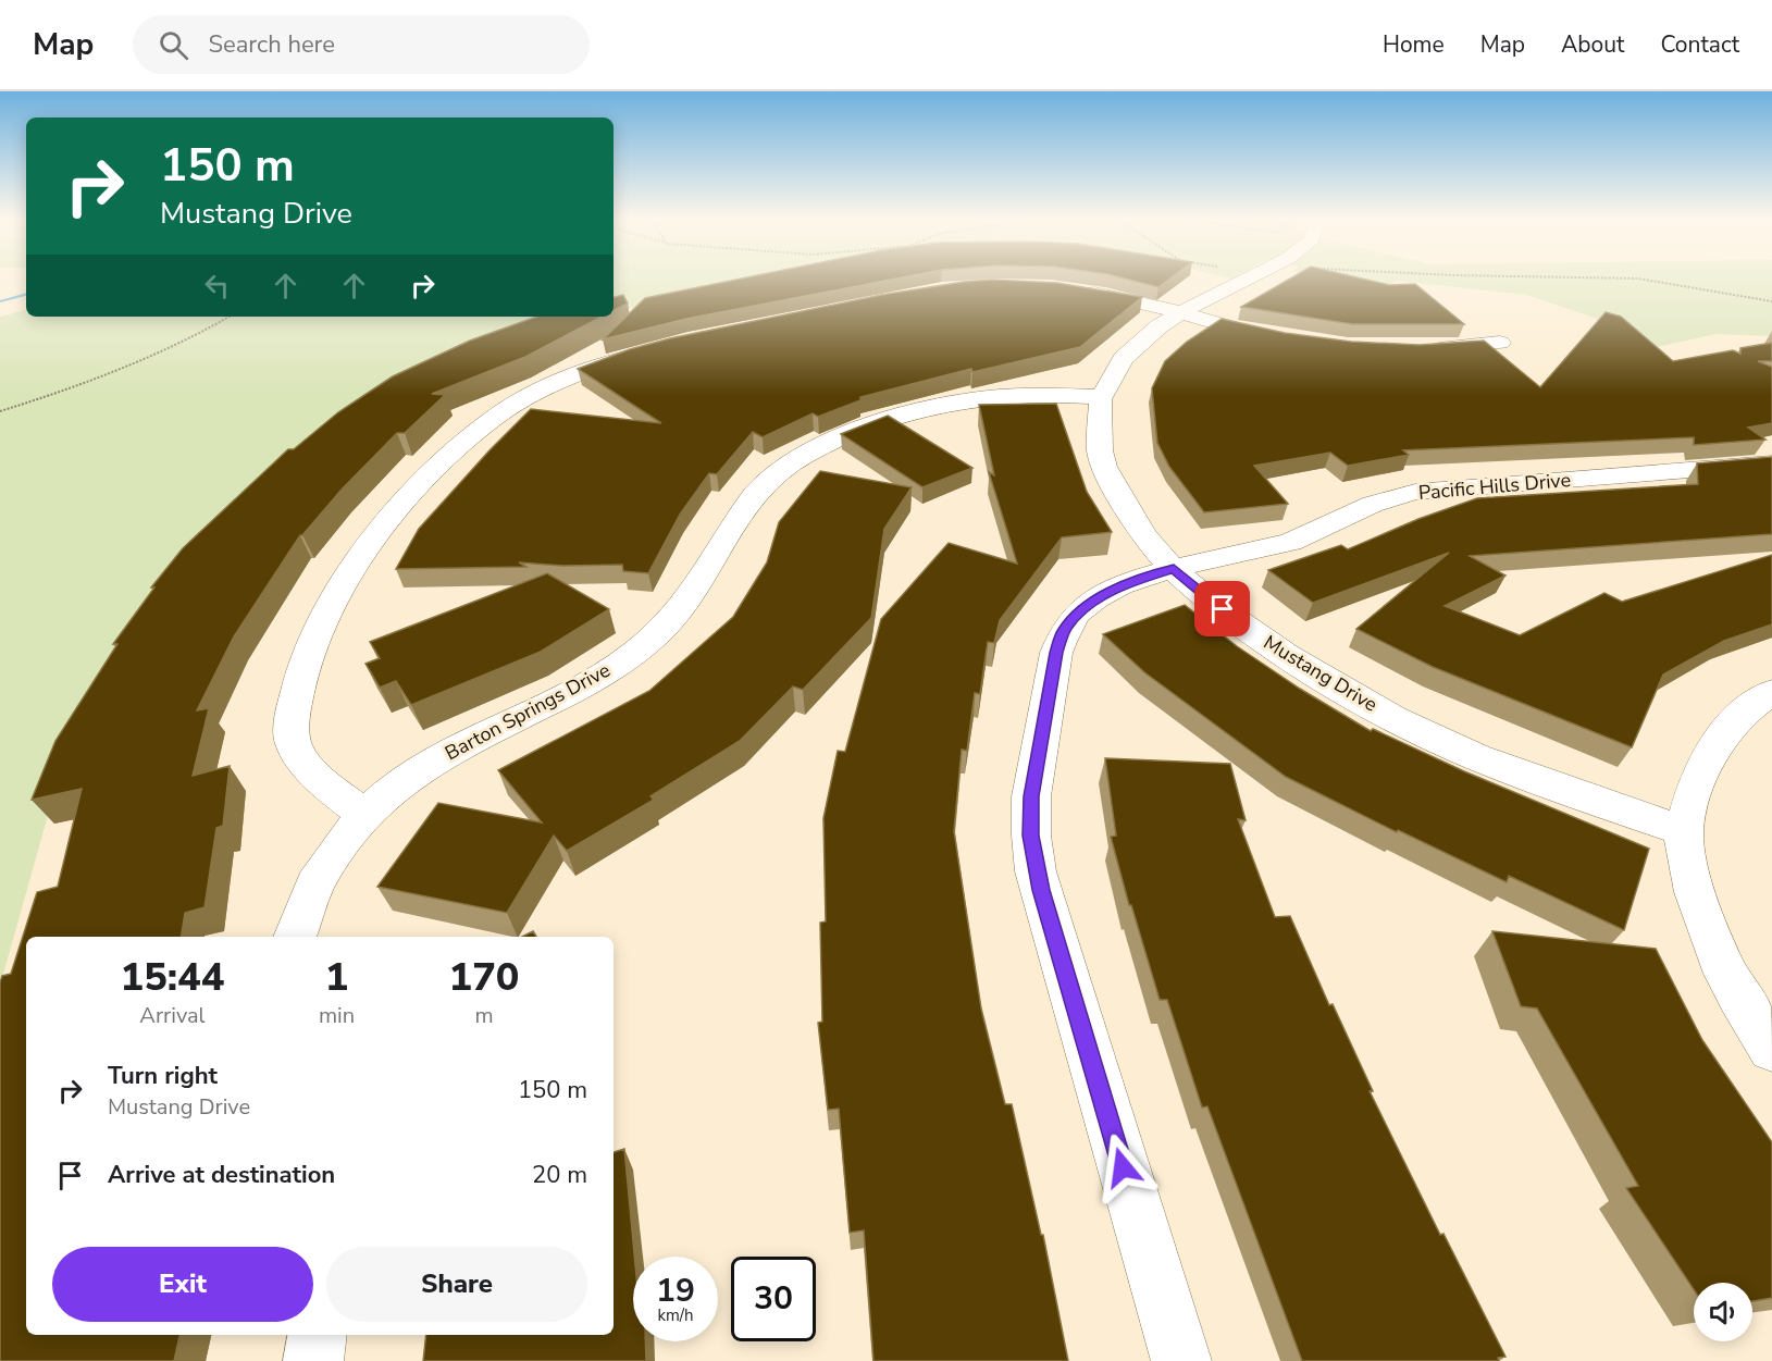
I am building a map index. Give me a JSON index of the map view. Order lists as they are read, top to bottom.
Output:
{
  "streets": {
    "street": ["Pacific Hills Drive", "Mustang Drive", "Barton Springs Drive"]
  },
  "crossings": [
    ["Pacific Hills Drive", "Mustang Drive"],
    ["Mustang Drive", "Barton Springs Drive"]
  ],
  "page": {
    "header": "Map",
    "search": "Search here",
    "nav": [
      "Home",
      "Map",
      "About",
      "Contact"
    ],
    "turn": ["150 m", "Mustang Drive"],
    "eta": [
      "15:44",
      "Arrival",
      "1",
      "min",
      "170",
      "m"
    ],
    "list": [
      {
        "name": "Turn right",
        "note": "Mustang Drive",
        "value": "150 m"
      },
      {
        "name": "Arrive at destination",
        "value": "20 m"
      }
    ],
    "buttons": ["Exit", "Share"],
    "speed": "19 km/h",
    "limit": "30"
  }
}
